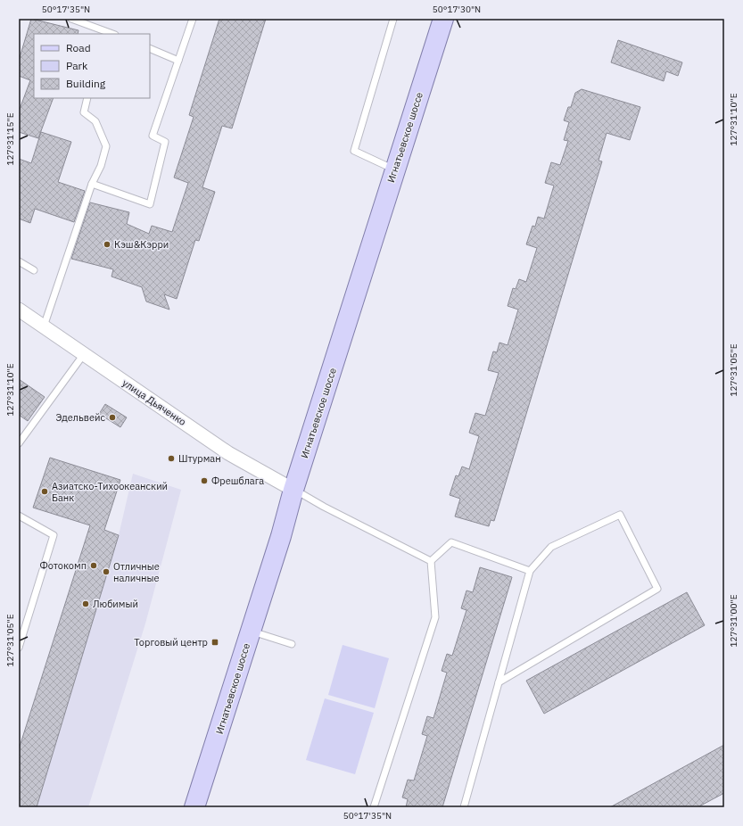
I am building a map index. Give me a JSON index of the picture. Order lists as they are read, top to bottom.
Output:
{
  "streets": {
    "main road": ["Игнатьевское шоссе"],
    "street": ["улица Дьяченко"]
  },
  "crossings": [
    ["Игнатьевское шоссе", "улица Дьяченко"]
  ],
  "places": {
    "other": [
      "Кэш&Кэрри",
      "Эдельвейс",
      "Штурман",
      "Фрешблага",
      "Азиатско-Тихоокеанский Банк",
      "Фотокомп",
      "Отличные наличные",
      "Любимый"
    ],
    "transit": ["Торговый центр"]
  },
  "legend": ["Road", "Park", "Building"],
  "coordinates": [
    "50°17'35\"N",
    "50°17'30\"N",
    "127°31'10\"E",
    "127°31'15\"E",
    "127°31'05\"E",
    "127°31'00\"E"
  ]
}
